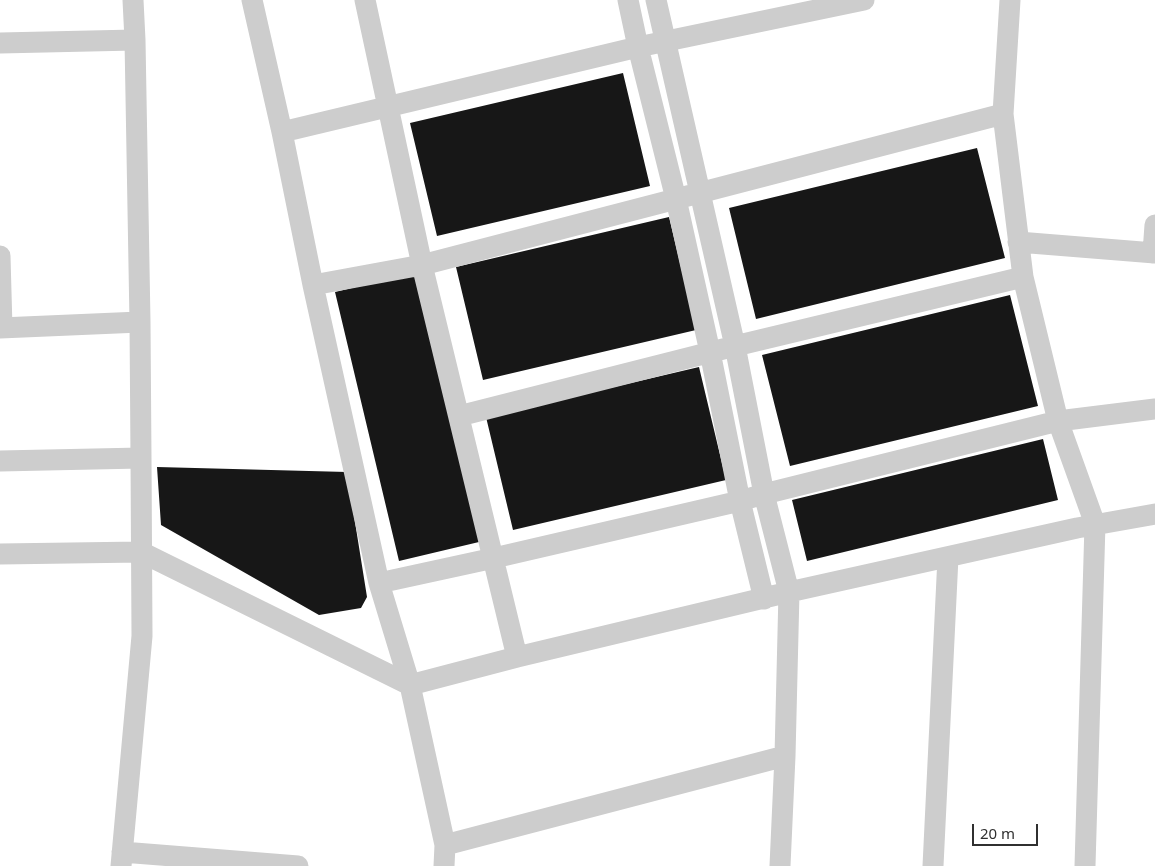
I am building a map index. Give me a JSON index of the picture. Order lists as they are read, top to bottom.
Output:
{
  "scale_bar": "20 m"
}
